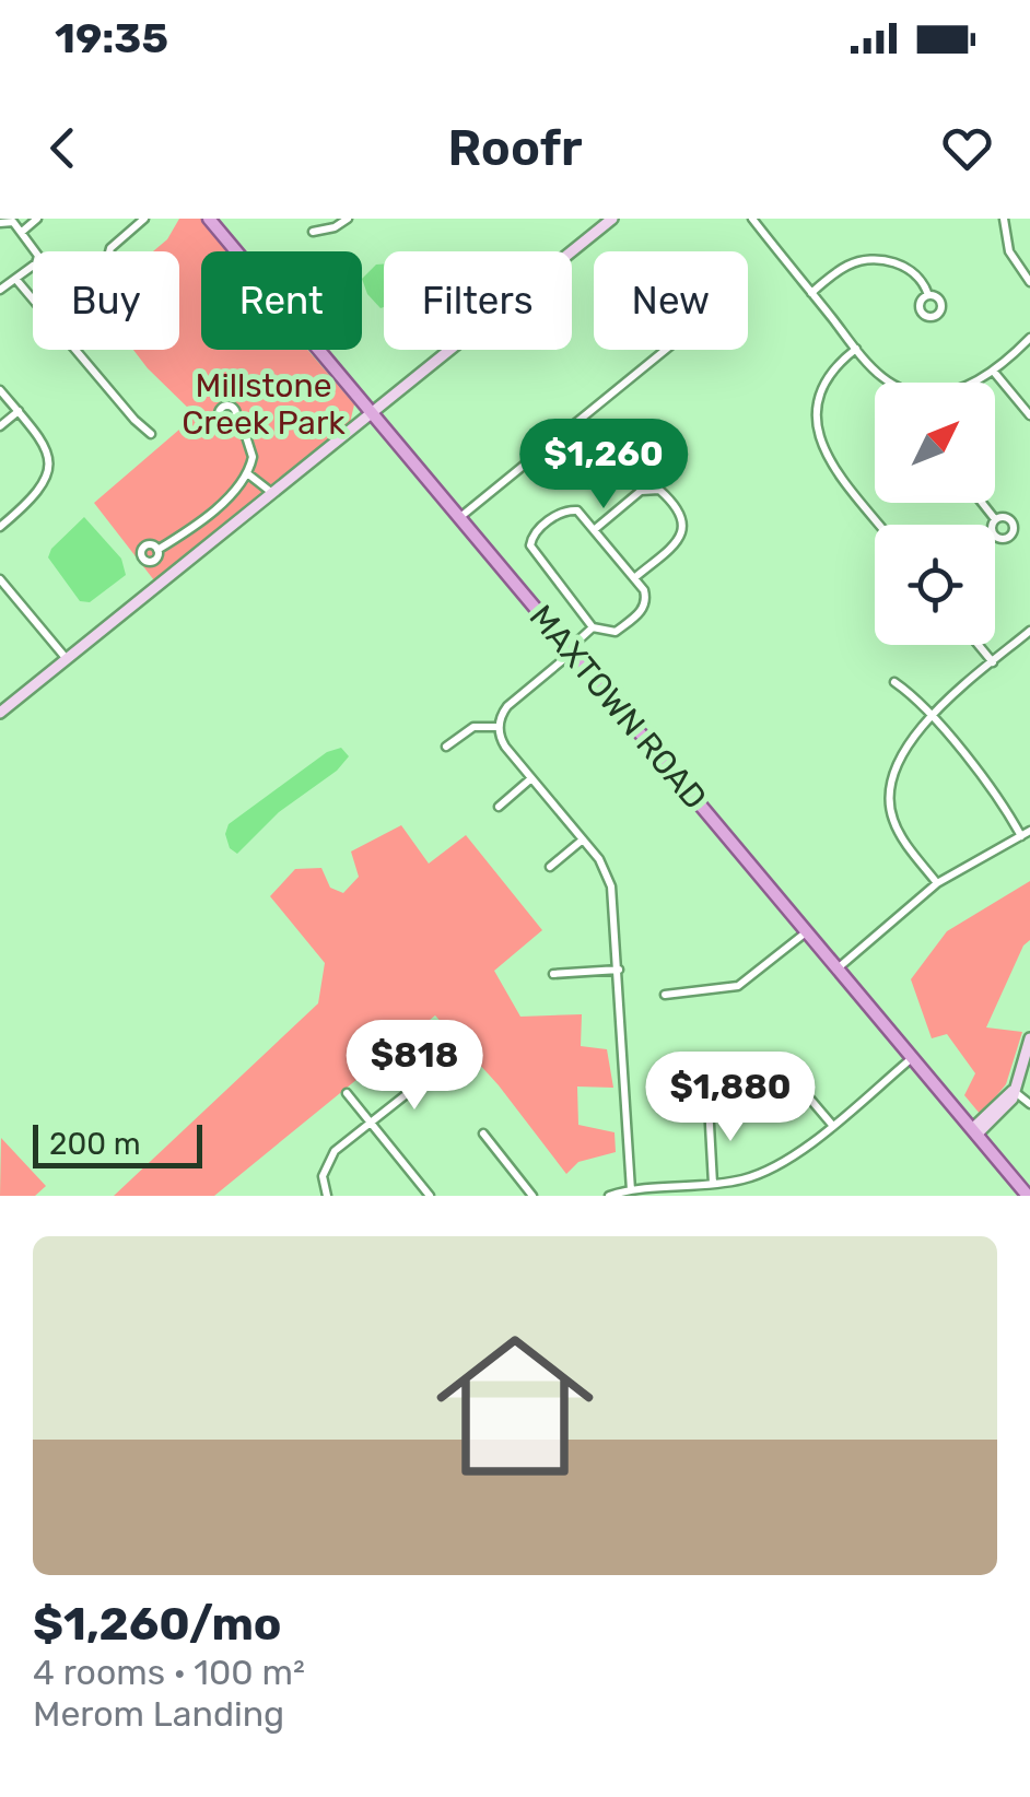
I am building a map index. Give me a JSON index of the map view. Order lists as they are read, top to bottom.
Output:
{
  "streets": {
    "main road": ["MAXTOWN ROAD"]
  },
  "parks": ["Millstone Creek Park"],
  "scale_bar": "200 m",
  "north": "top right",
  "page": {
    "status": "19:35",
    "header": "Roofr",
    "chip": [
      "Buy",
      "Rent",
      "Filters",
      "New"
    ],
    "price": ["$1,260", "$818", "$1,880"],
    "scale": "200 m",
    "list": [
      {
        "name": "$1,260/mo",
        "note": "4 rooms · 100 m² · Merom Landing"
      }
    ]
  }
}
